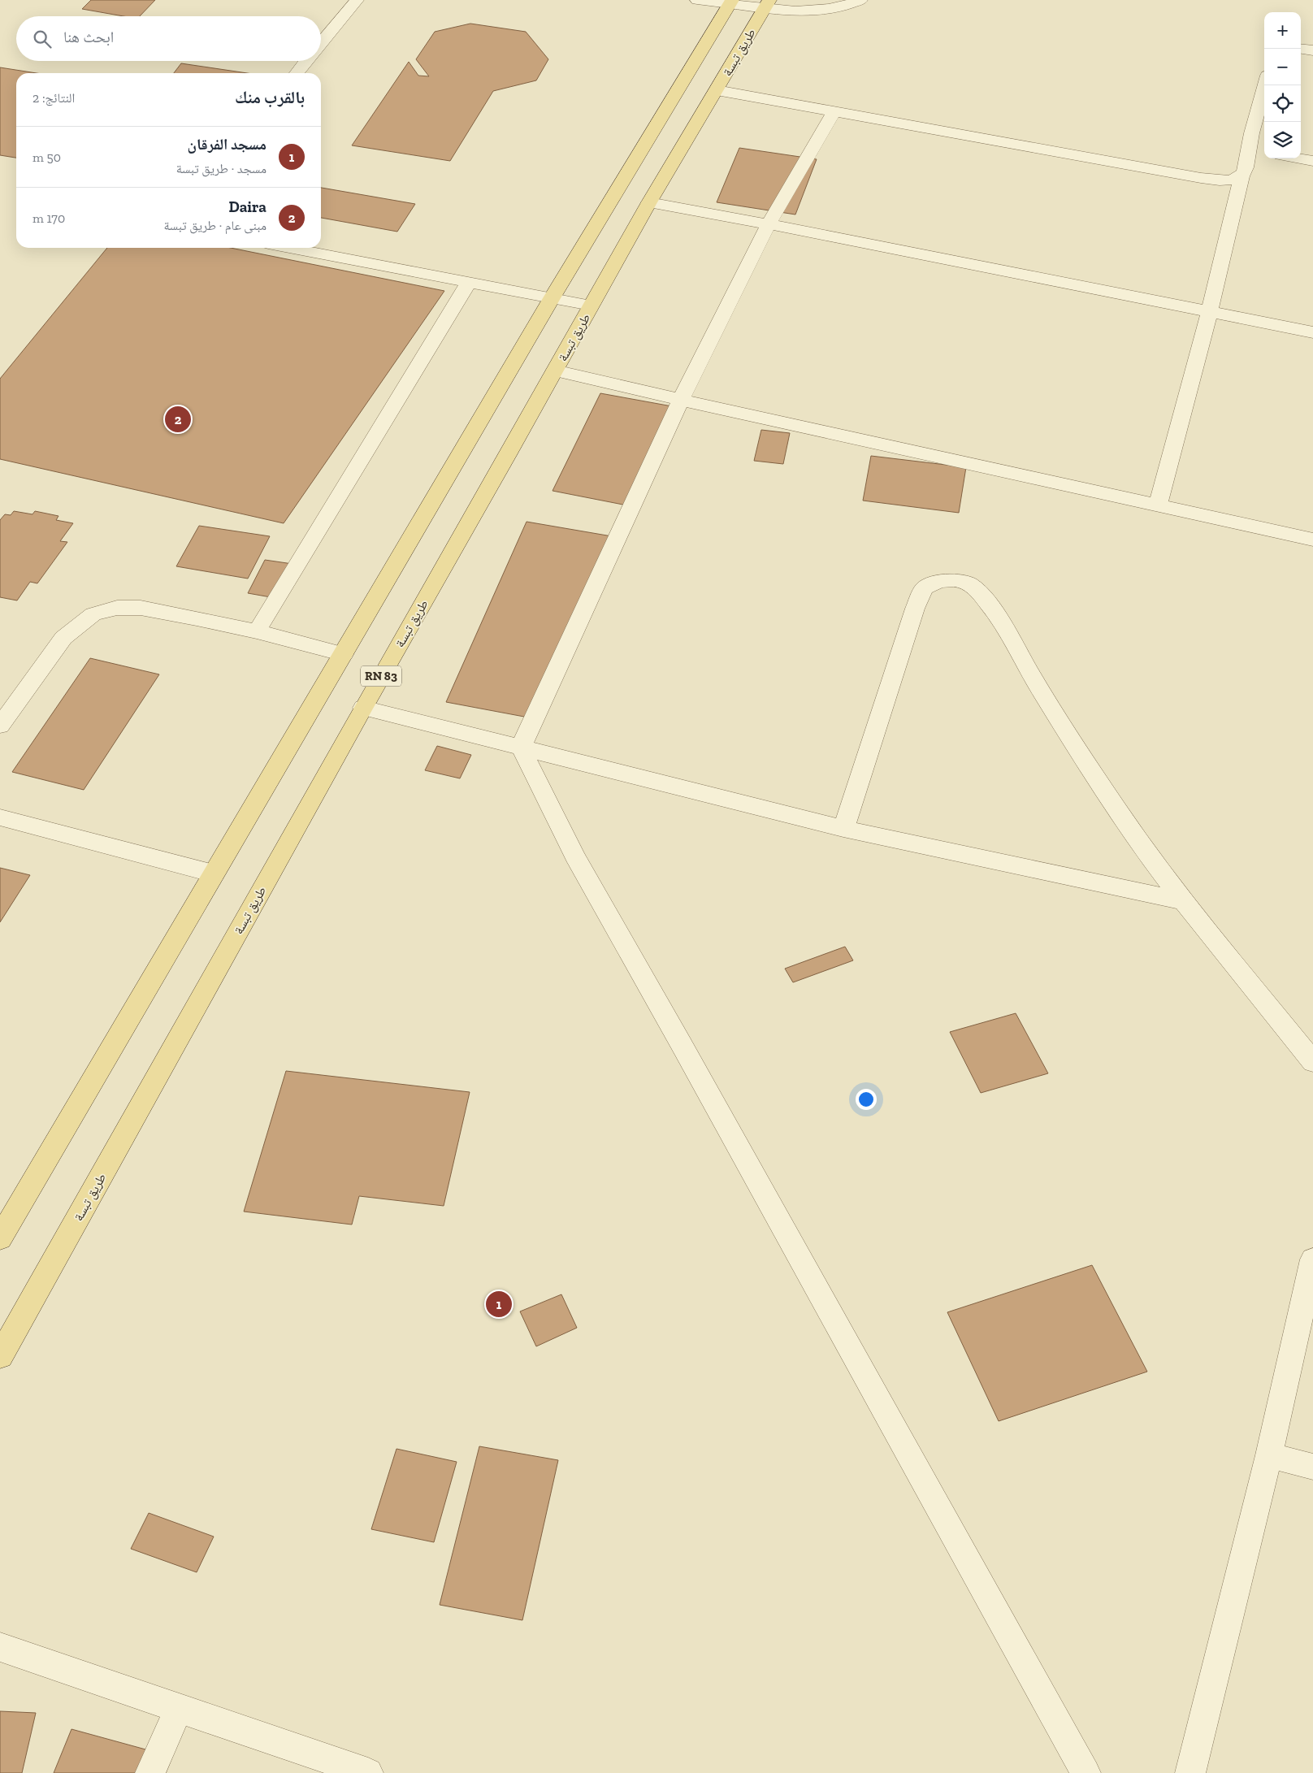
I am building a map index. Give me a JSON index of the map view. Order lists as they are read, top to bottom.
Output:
{
  "streets": {
    "main road": ["طريق تبسة", "RN 83"]
  },
  "page": {
    "map_buttons": ["+", "−"],
    "search": "ابحث هنا",
    "heading": ["بالقرب منك", "النتائج: 2"],
    "list": [
      {
        "mark": "1",
        "name": "مسجد الفرقان",
        "note": "مسجد · طريق تبسة",
        "value": "50 m"
      },
      {
        "mark": "2",
        "name": "Daira",
        "note": "مبنى عام · طريق تبسة",
        "value": "170 m"
      }
    ],
    "pins": ["2", "1"]
  }
}
